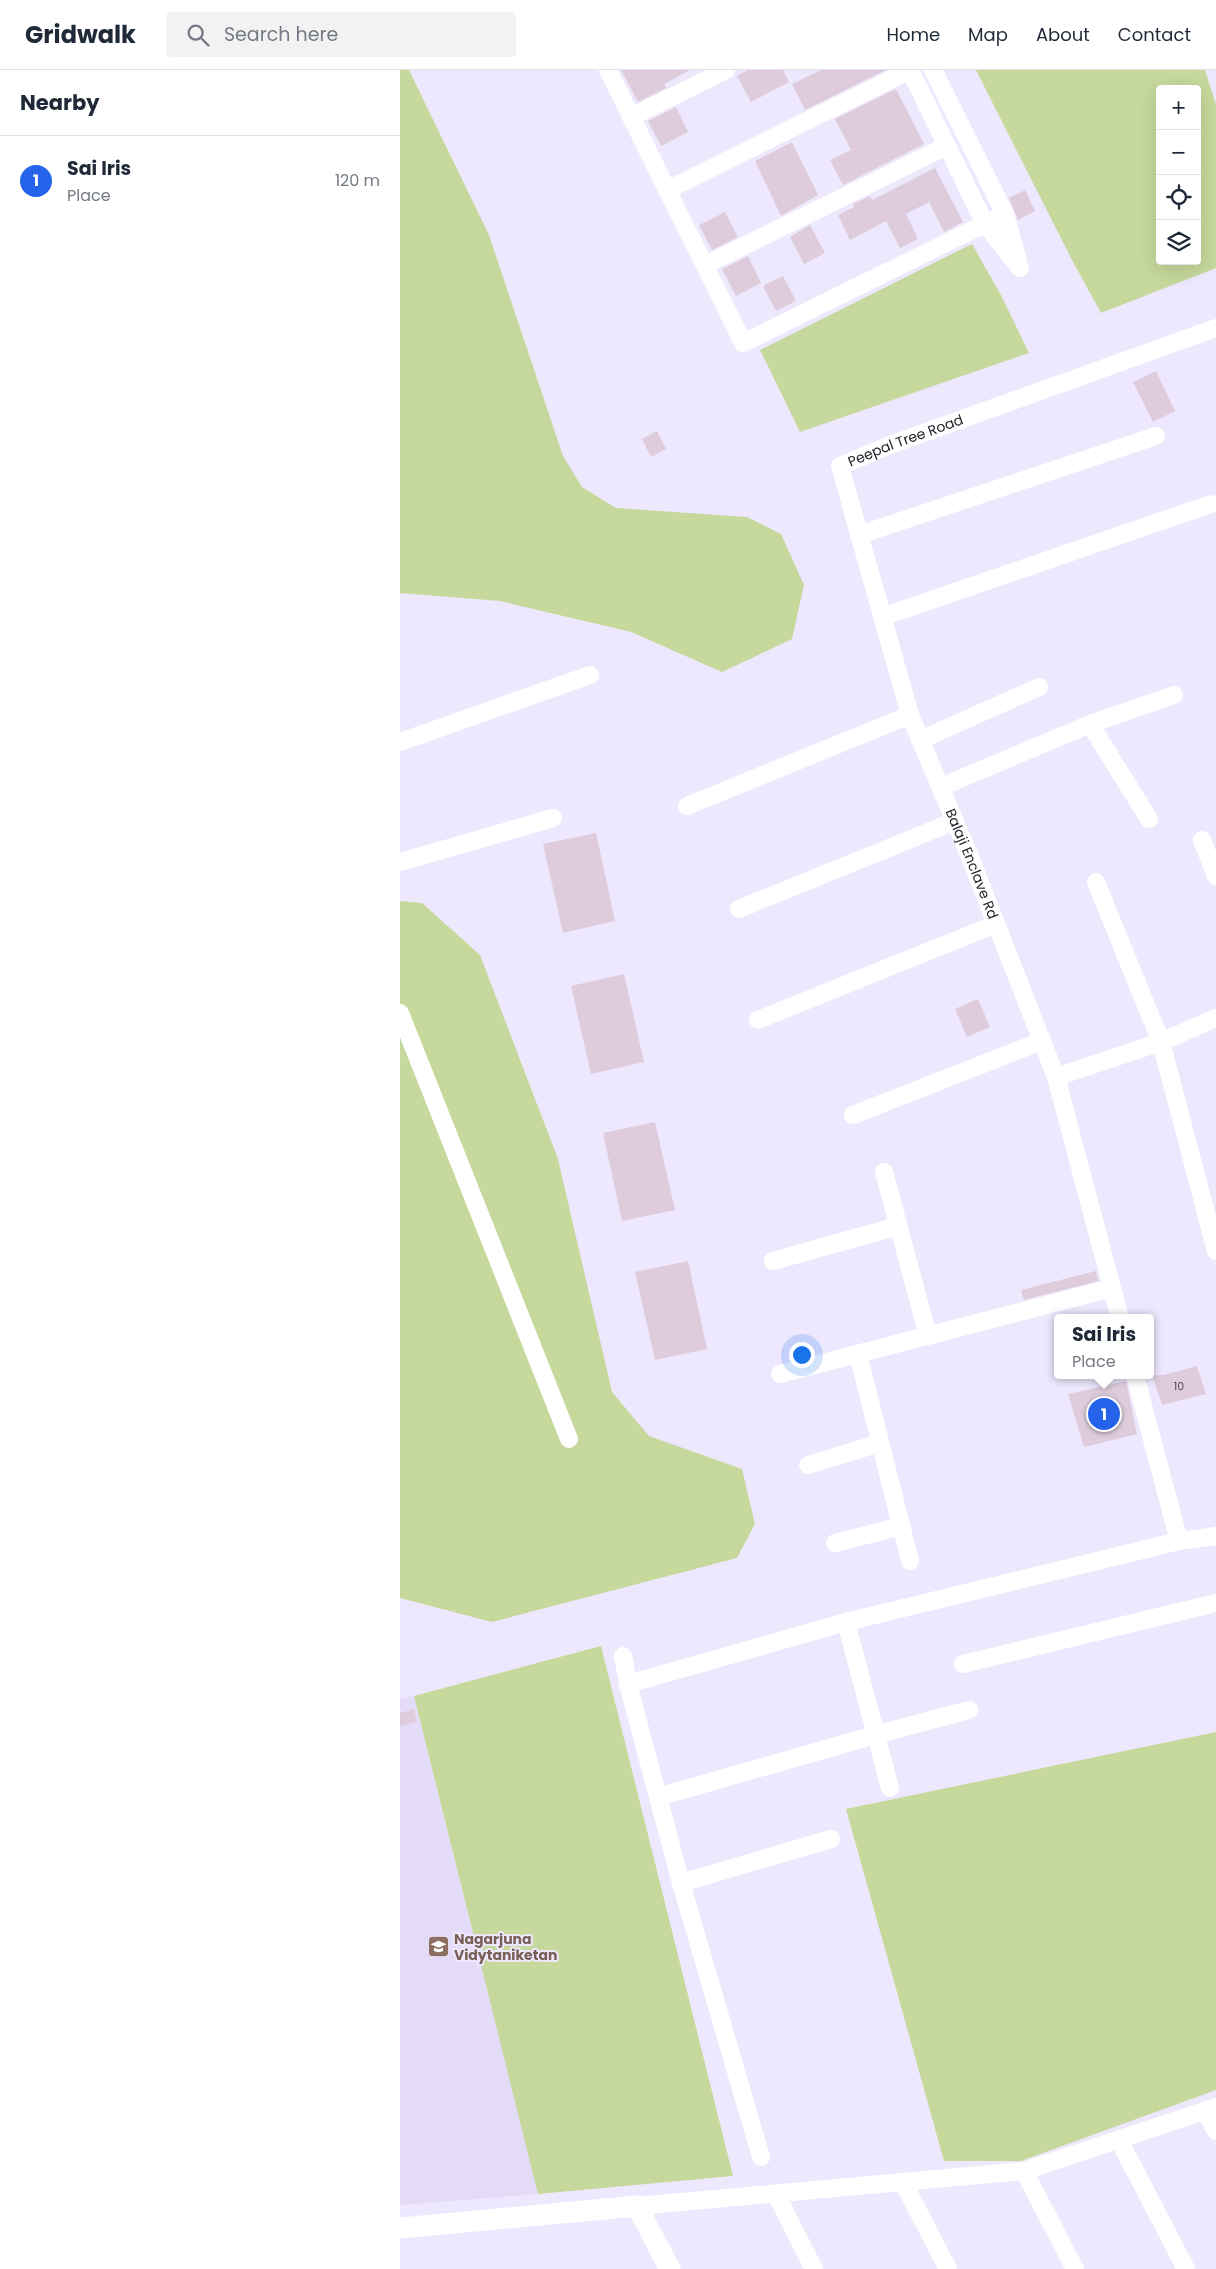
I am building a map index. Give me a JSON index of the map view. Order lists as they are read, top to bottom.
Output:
{
  "streets": {
    "street": ["Peepal Tree Road", "Balaji Enclave Rd"]
  },
  "crossings": [
    ["Peepal Tree Road", "Balaji Enclave Rd"]
  ],
  "places": {
    "school or university": ["Nagarjuna Vidytaniketan"]
  },
  "house_numbers": ["10"],
  "page": {
    "header": "Gridwalk",
    "search": "Search here",
    "nav": [
      "Home",
      "Map",
      "About",
      "Contact"
    ],
    "heading": "Nearby",
    "map_buttons": ["+", "−"],
    "list": [
      {
        "mark": "1",
        "name": "Sai Iris",
        "note": "Place",
        "value": "120 m"
      }
    ],
    "popup": ["Sai Iris", "Place"],
    "pins": "1"
  }
}
